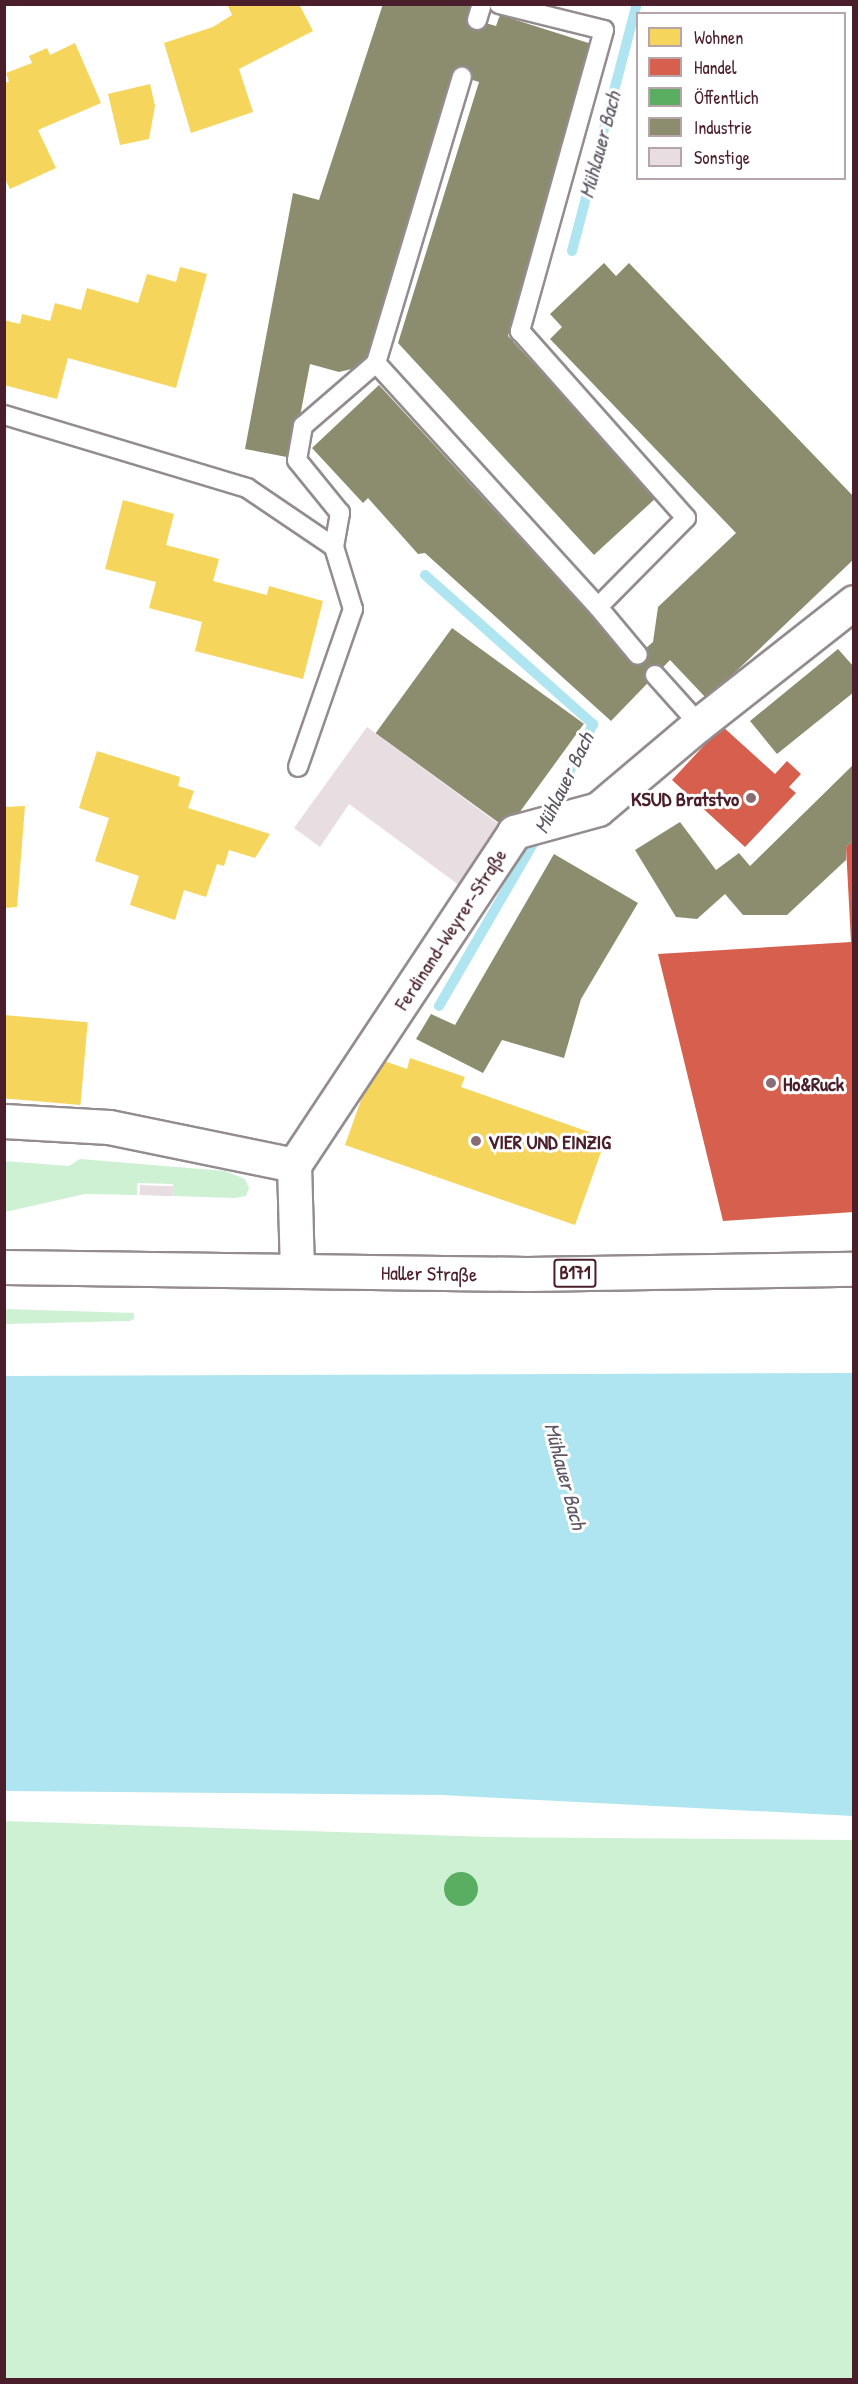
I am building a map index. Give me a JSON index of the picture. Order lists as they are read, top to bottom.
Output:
{
  "streets": {
    "street": ["Ferdinand-Weyrer-Straße", "Haller Straße", "B171"]
  },
  "water": ["Mühlauer Bach"],
  "places": ["KSUD Bratstvo", "Ho&Ruck", "VIER UND EINZIG"],
  "legend": [
    "Wohnen",
    "Handel",
    "Öffentlich",
    "Industrie",
    "Sonstige"
  ]
}
